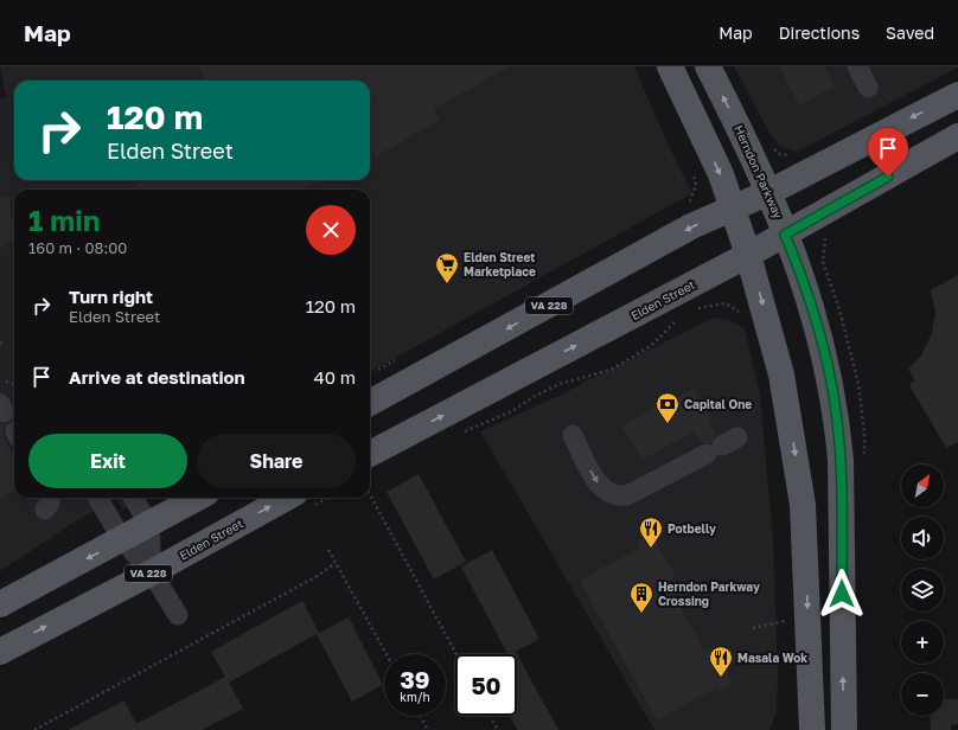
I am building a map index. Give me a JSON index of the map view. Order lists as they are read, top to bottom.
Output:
{
  "streets": {
    "main road": ["Herndon Parkway", "Elden Street", "VA 228"]
  },
  "crossings": [
    ["Herndon Parkway", "Elden Street"]
  ],
  "places": {
    "supermarket": ["Elden Street Marketplace"],
    "bank": ["Capital One"],
    "restaurant": ["Potbelly", "Masala Wok"],
    "building": ["Herndon Parkway Crossing"]
  },
  "north": "top right",
  "page": {
    "header": "Map",
    "nav": ["Map", "Directions", "Saved"],
    "turn": ["120 m", "Elden Street"],
    "heading": ["1 min", "160 m · 08:00"],
    "list": [
      {
        "name": "Turn right",
        "note": "Elden Street",
        "value": "120 m"
      },
      {
        "name": "Arrive at destination",
        "value": "40 m"
      }
    ],
    "buttons": ["Exit", "Share"],
    "map_buttons": ["+", "−"],
    "speed": "39 km/h",
    "limit": "50"
  }
}
